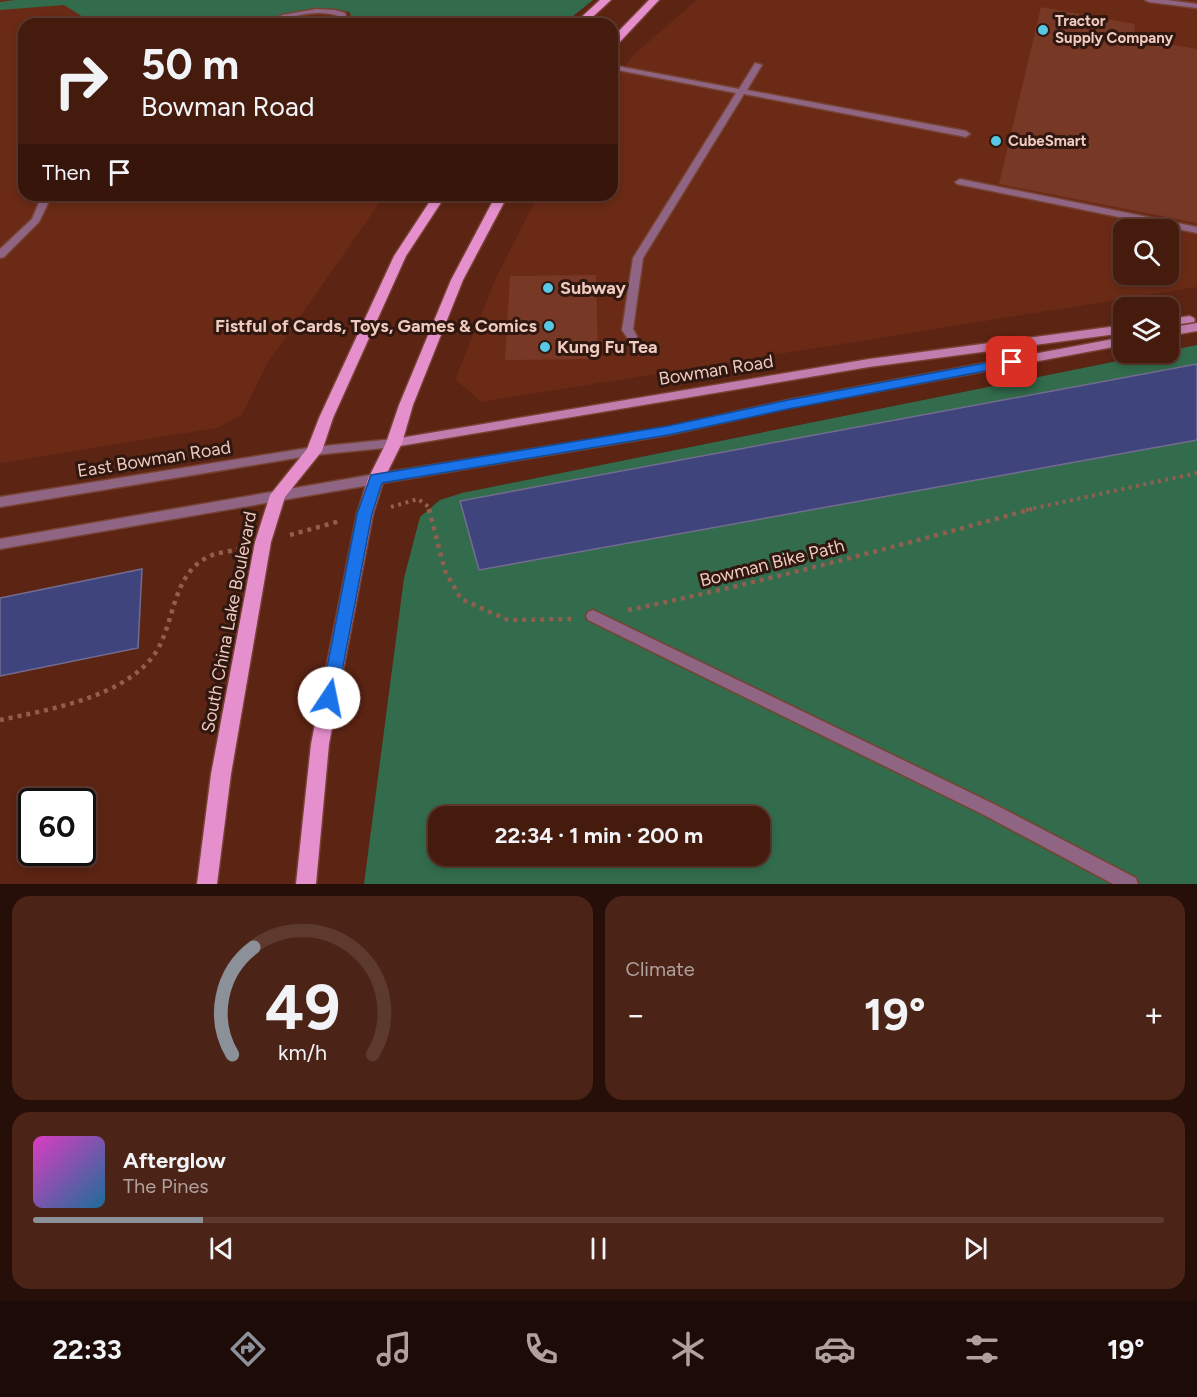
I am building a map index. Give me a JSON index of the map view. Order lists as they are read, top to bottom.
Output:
{
  "streets": {
    "main road": ["Bowman Road", "South China Lake Boulevard"],
    "street": ["East Bowman Road"],
    "path": ["Bowman Bike Path"]
  },
  "crossings": [
    ["Bowman Road", "East Bowman Road"],
    ["Bowman Road", "South China Lake Boulevard"],
    ["East Bowman Road", "South China Lake Boulevard"]
  ],
  "places": [
    "Tractor Supply Company",
    "CubeSmart",
    "Subway",
    "Fistful of Cards, Toys, Games & Comics",
    "Kung Fu Tea"
  ],
  "page": {
    "turn": ["50 m", "Bowman Road"],
    "then": "Then",
    "limit": "60",
    "trip": "22:34 · 1 min · 200 m",
    "tile": "Climate",
    "heat": ["−", "19°", "+"],
    "song": ["Afterglow", "The Pines"],
    "tabs": ["22:33", "19°"],
    "gauge": ["49", "km/h"]
  }
}
